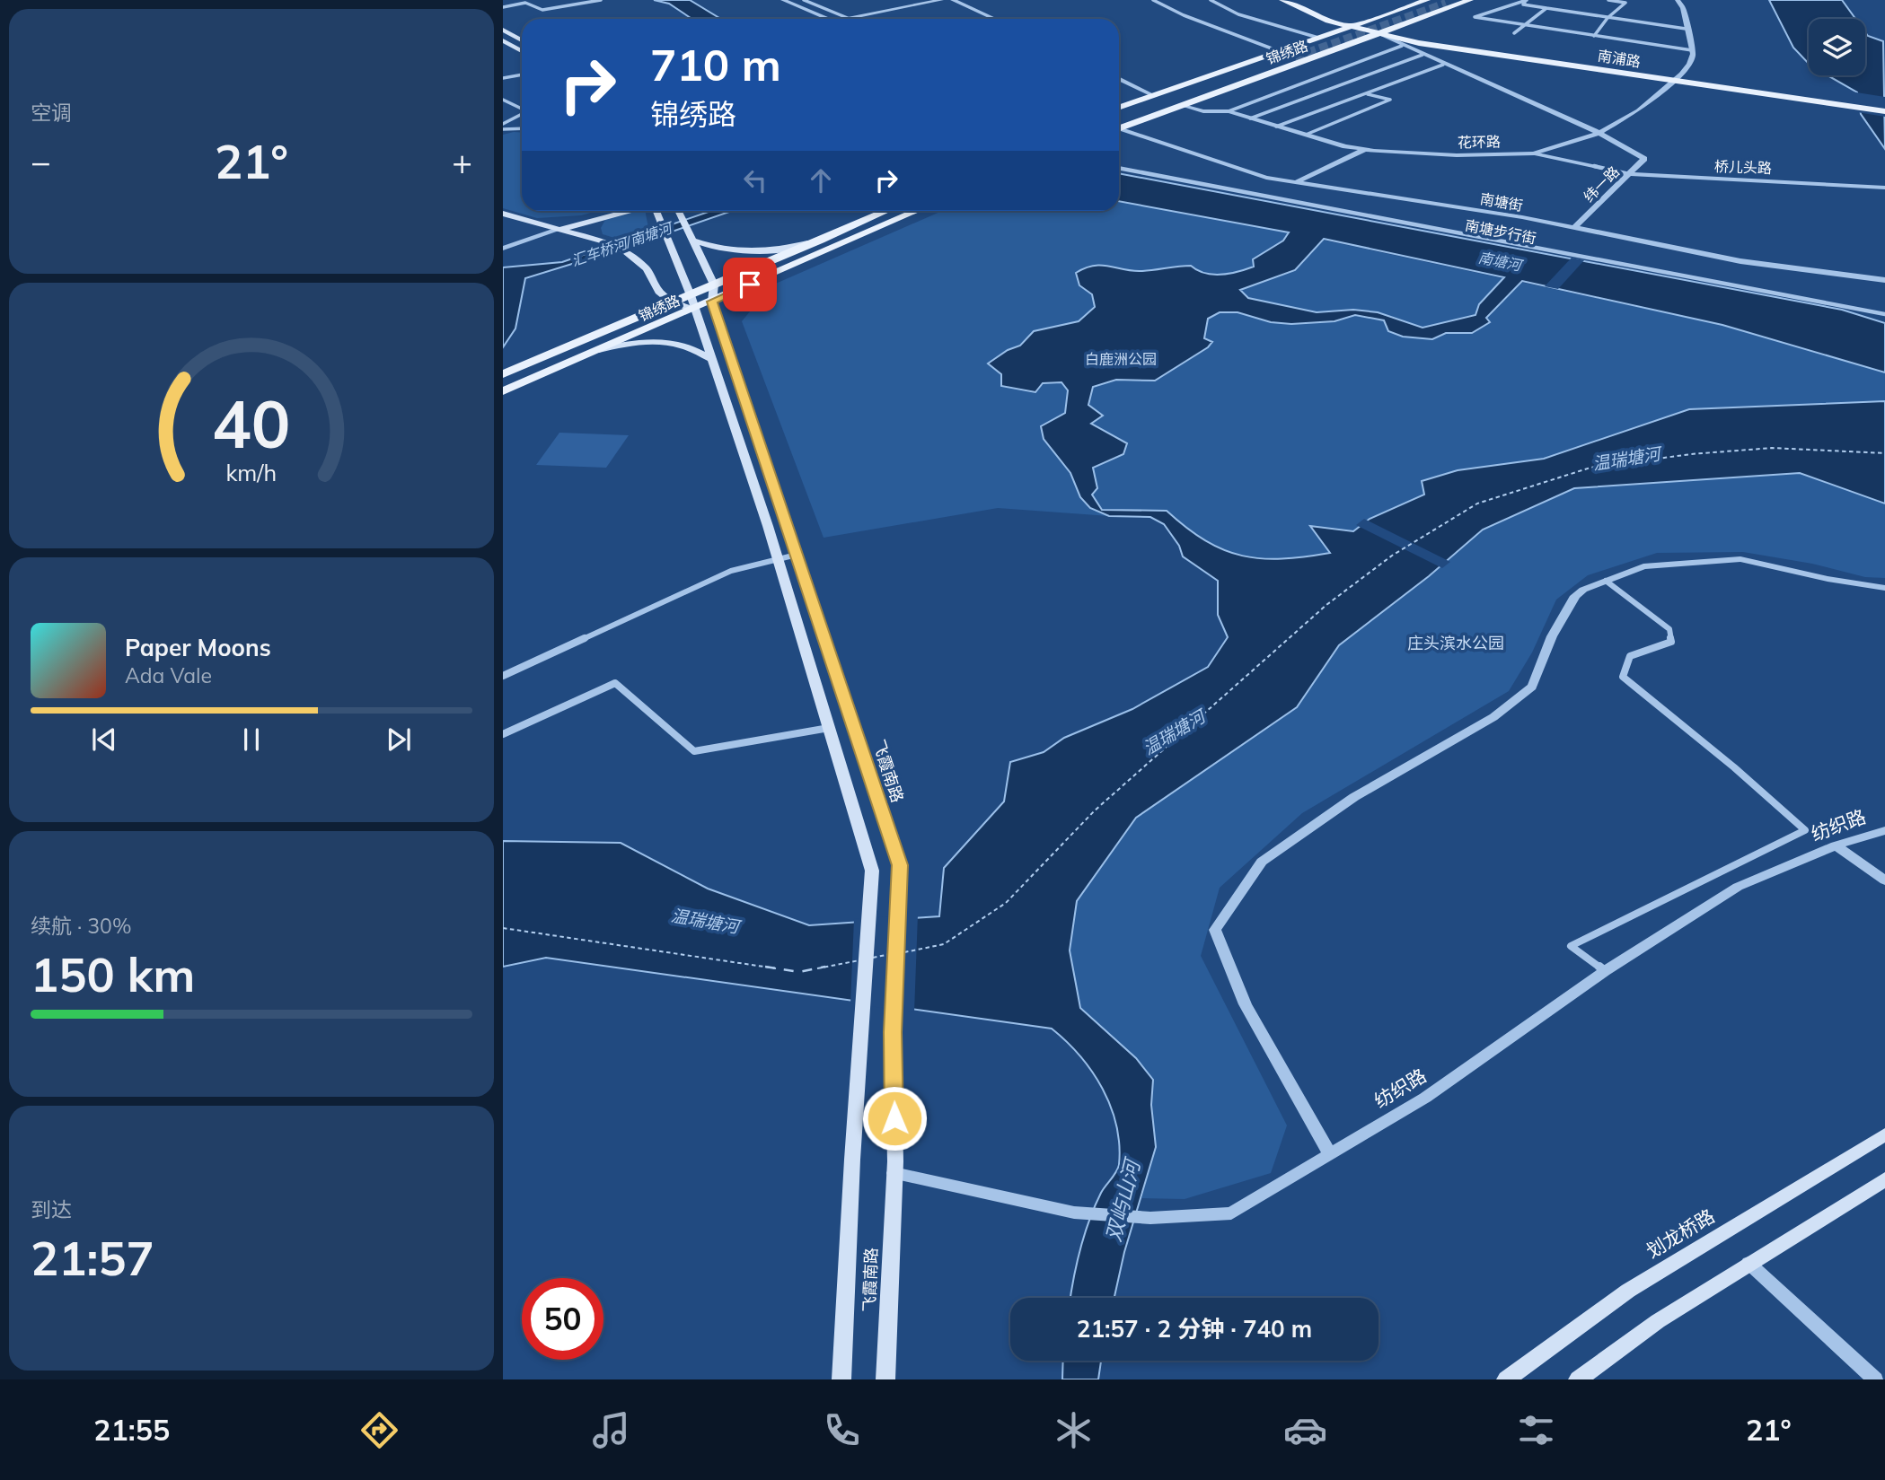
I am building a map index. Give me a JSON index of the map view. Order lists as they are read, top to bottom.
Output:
{
  "streets": {
    "main road": [
      "锦绣路",
      "南浦路",
      "飞霞南路",
      "划龙桥路"
    ],
    "street": [
      "花环路",
      "桥儿头路",
      "纬一路",
      "南塘街",
      "南塘步行街",
      "纺织路"
    ]
  },
  "crossings": [
    ["锦绣路", "南浦路"],
    ["锦绣路", "花环路"],
    ["锦绣路", "飞霞南路"],
    ["南浦路", "花环路"],
    ["花环路", "纬一路"],
    ["桥儿头路", "纬一路"],
    ["纬一路", "南塘街"],
    ["飞霞南路", "纺织路"]
  ],
  "water": [
    "汇车桥河/南塘河",
    "南塘河",
    "温瑞塘河",
    "双屿山河"
  ],
  "parks": ["白鹿洲公园", "庄头滨水公园"],
  "page": {
    "tile": [
      "空调",
      ["续航 · 30%", "150 km"],
      ["到达", "21:57"]
    ],
    "turn": ["710 m", "锦绣路"],
    "heat": ["−", "21°", "+"],
    "song": ["Paper Moons", "Ada Vale"],
    "limit": "50",
    "trip": "21:57 · 2 分钟 · 740 m",
    "tabs": ["21:55", "21°"],
    "gauge": ["40", "km/h"]
  }
}
